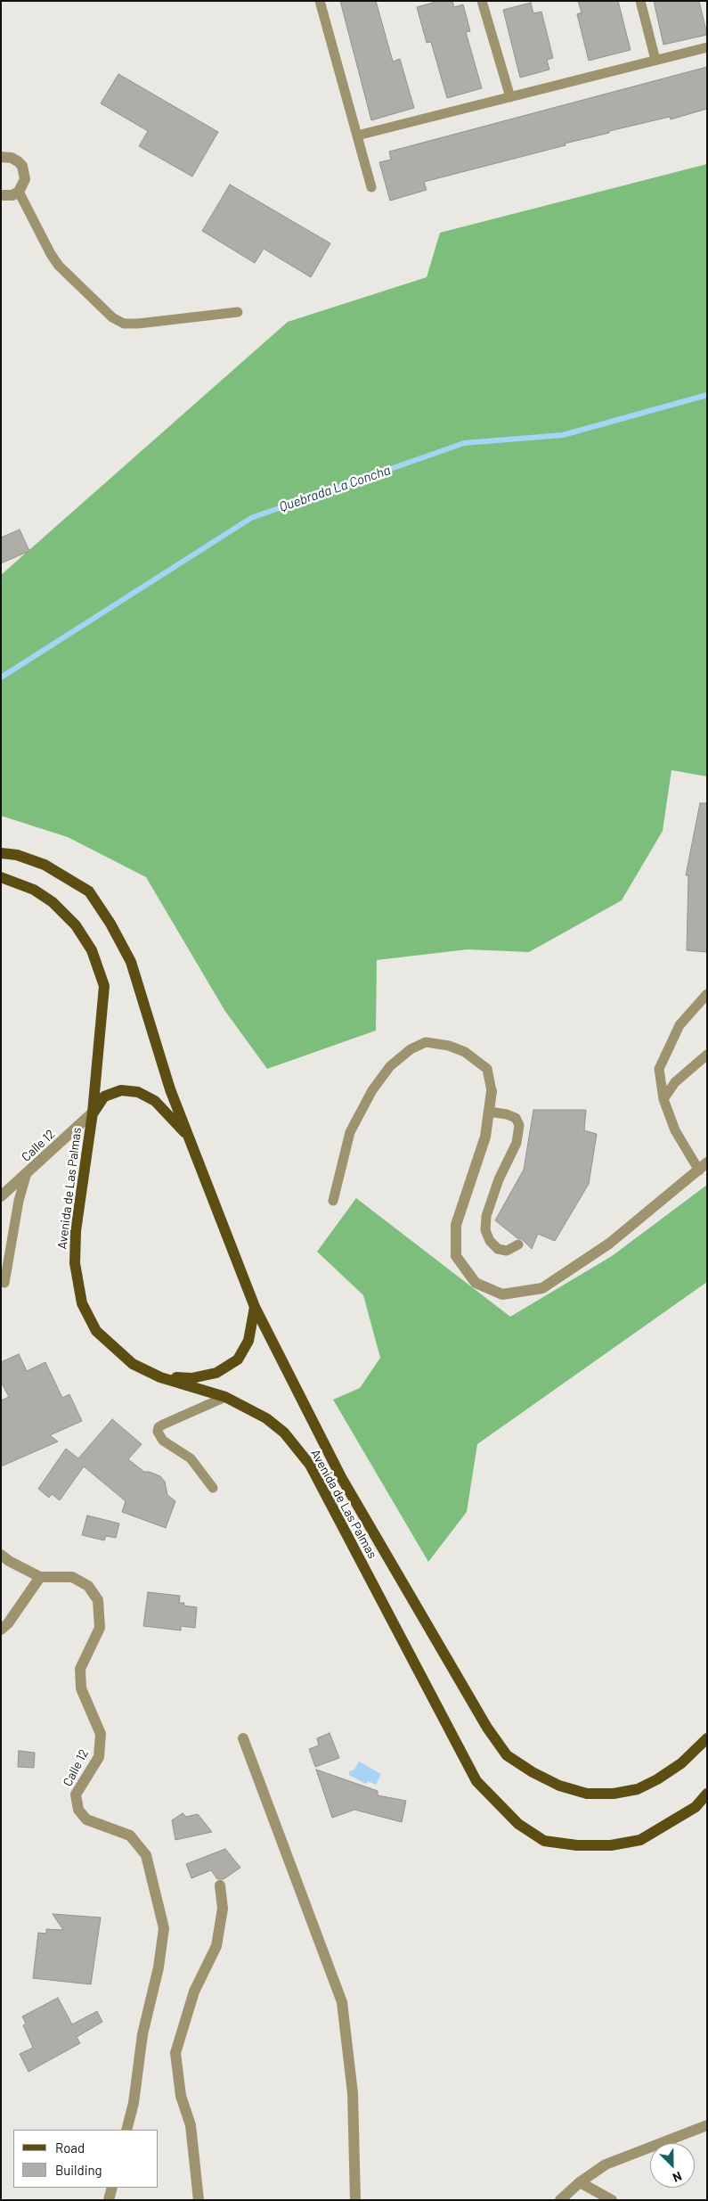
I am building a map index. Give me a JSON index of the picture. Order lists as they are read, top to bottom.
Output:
{
  "streets": {
    "main road": ["Avenida de Las Palmas"],
    "street": ["Calle 12"]
  },
  "crossings": [
    ["Calle 12", "Avenida de Las Palmas"]
  ],
  "water": ["Quebrada La Concha"],
  "legend": ["Road", "Building"],
  "north": "bottom right"
}
